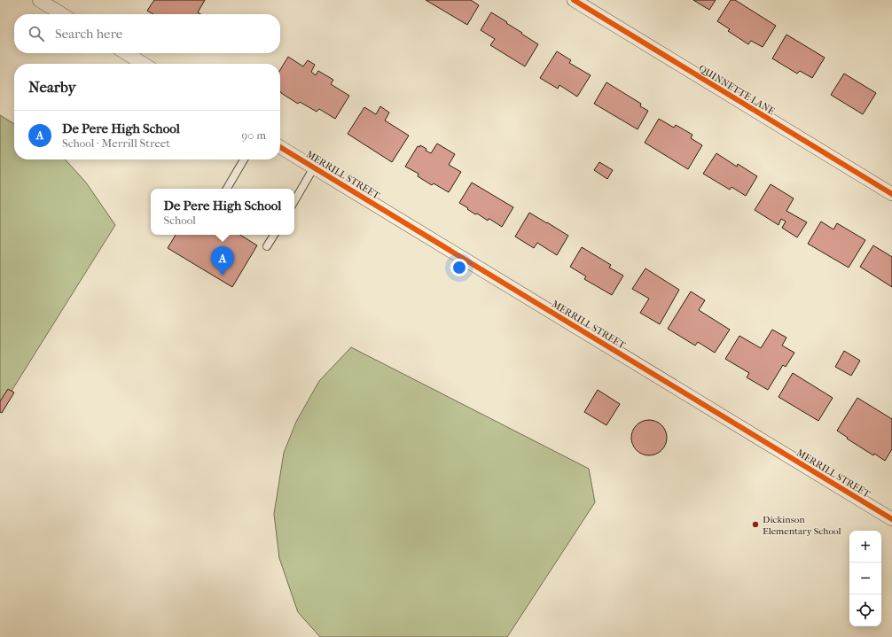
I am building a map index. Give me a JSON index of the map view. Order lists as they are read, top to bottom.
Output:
{
  "streets": {
    "street": ["QUINNETTE LANE", "MERRILL STREET"]
  },
  "places": ["Dickinson Elementary School"],
  "page": {
    "search": "Search here",
    "heading": "Nearby",
    "list": [
      {
        "mark": "A",
        "name": "De Pere High School",
        "note": "School · Merrill Street",
        "value": "90 m"
      }
    ],
    "popup": ["De Pere High School", "School"],
    "pins": "A",
    "map_buttons": ["+", "−"]
  }
}
